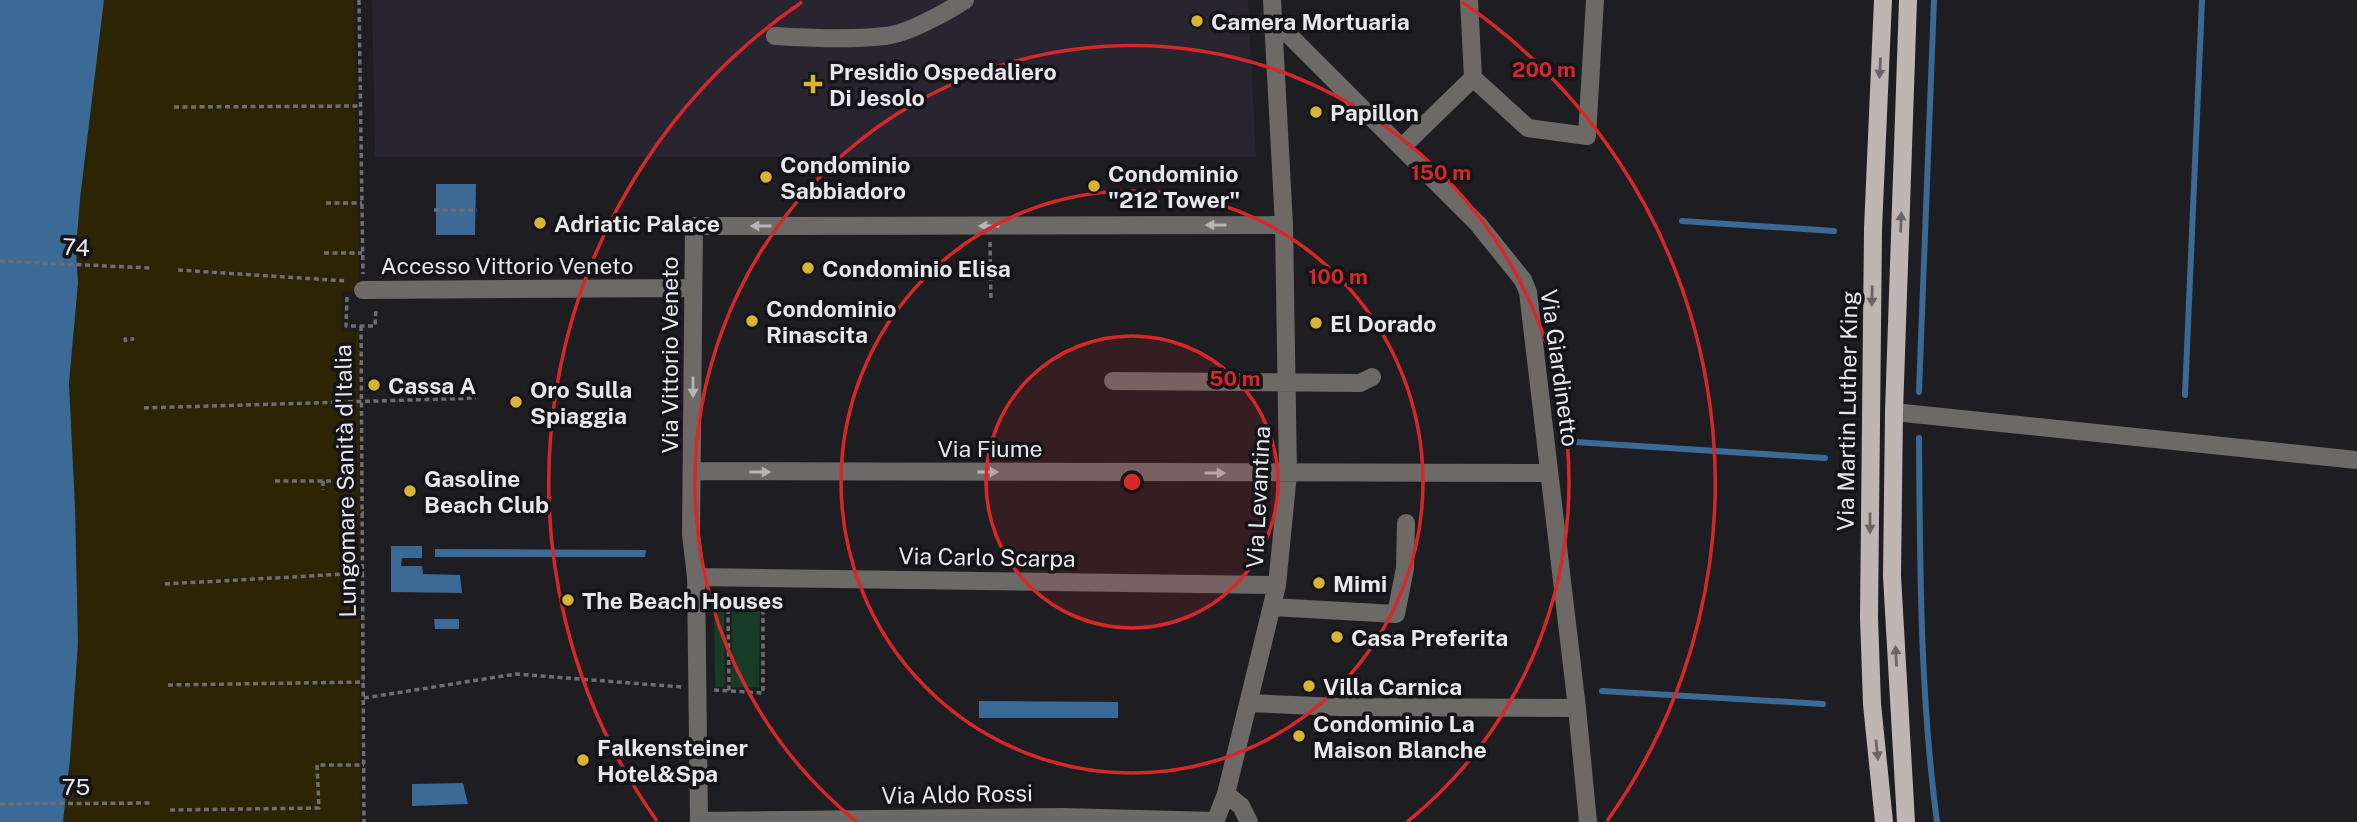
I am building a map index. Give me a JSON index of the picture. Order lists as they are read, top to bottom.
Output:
{
  "streets": {
    "main road": ["Via Martin Luther King"],
    "street": [
      "Accesso Vittorio Veneto",
      "Via Vittorio Veneto",
      "Via Giardinetto",
      "Via Fiume",
      "Via Levantina",
      "Via Carlo Scarpa",
      "Via Aldo Rossi"
    ],
    "path": ["74", "Lungomare Sanità d'Italia", "75"]
  },
  "crossings": [
    ["Accesso Vittorio Veneto", "Via Vittorio Veneto"],
    ["Via Vittorio Veneto", "Via Fiume"],
    ["Via Vittorio Veneto", "Via Levantina"],
    ["Via Vittorio Veneto", "Via Carlo Scarpa"],
    ["Via Vittorio Veneto", "Via Aldo Rossi"],
    ["Via Giardinetto", "Via Fiume"],
    ["Via Giardinetto", "Via Levantina"],
    ["Via Fiume", "Via Levantina"],
    ["Via Levantina", "Via Carlo Scarpa"],
    ["Via Levantina", "Via Aldo Rossi"]
  ],
  "one_way": ["Via Fiume"],
  "places": {
    "other": [
      "Camera Mortuaria",
      "Papillon",
      "Condominio Sabbiadoro",
      "Condominio \"212 Tower\"",
      "Adriatic Palace",
      "Condominio Elisa",
      "Condominio Rinascita",
      "El Dorado",
      "Cassa A",
      "Oro Sulla Spiaggia",
      "Gasoline Beach Club",
      "Mimi",
      "The Beach Houses",
      "Casa Preferita",
      "Villa Carnica",
      "Condominio La Maison Blanche",
      "Falkensteiner Hotel&Spa"
    ],
    "health": ["Presidio Ospedaliero Di Jesolo"]
  },
  "rings": [
    "200 m",
    "150 m",
    "100 m",
    "50 m"
  ]
}
